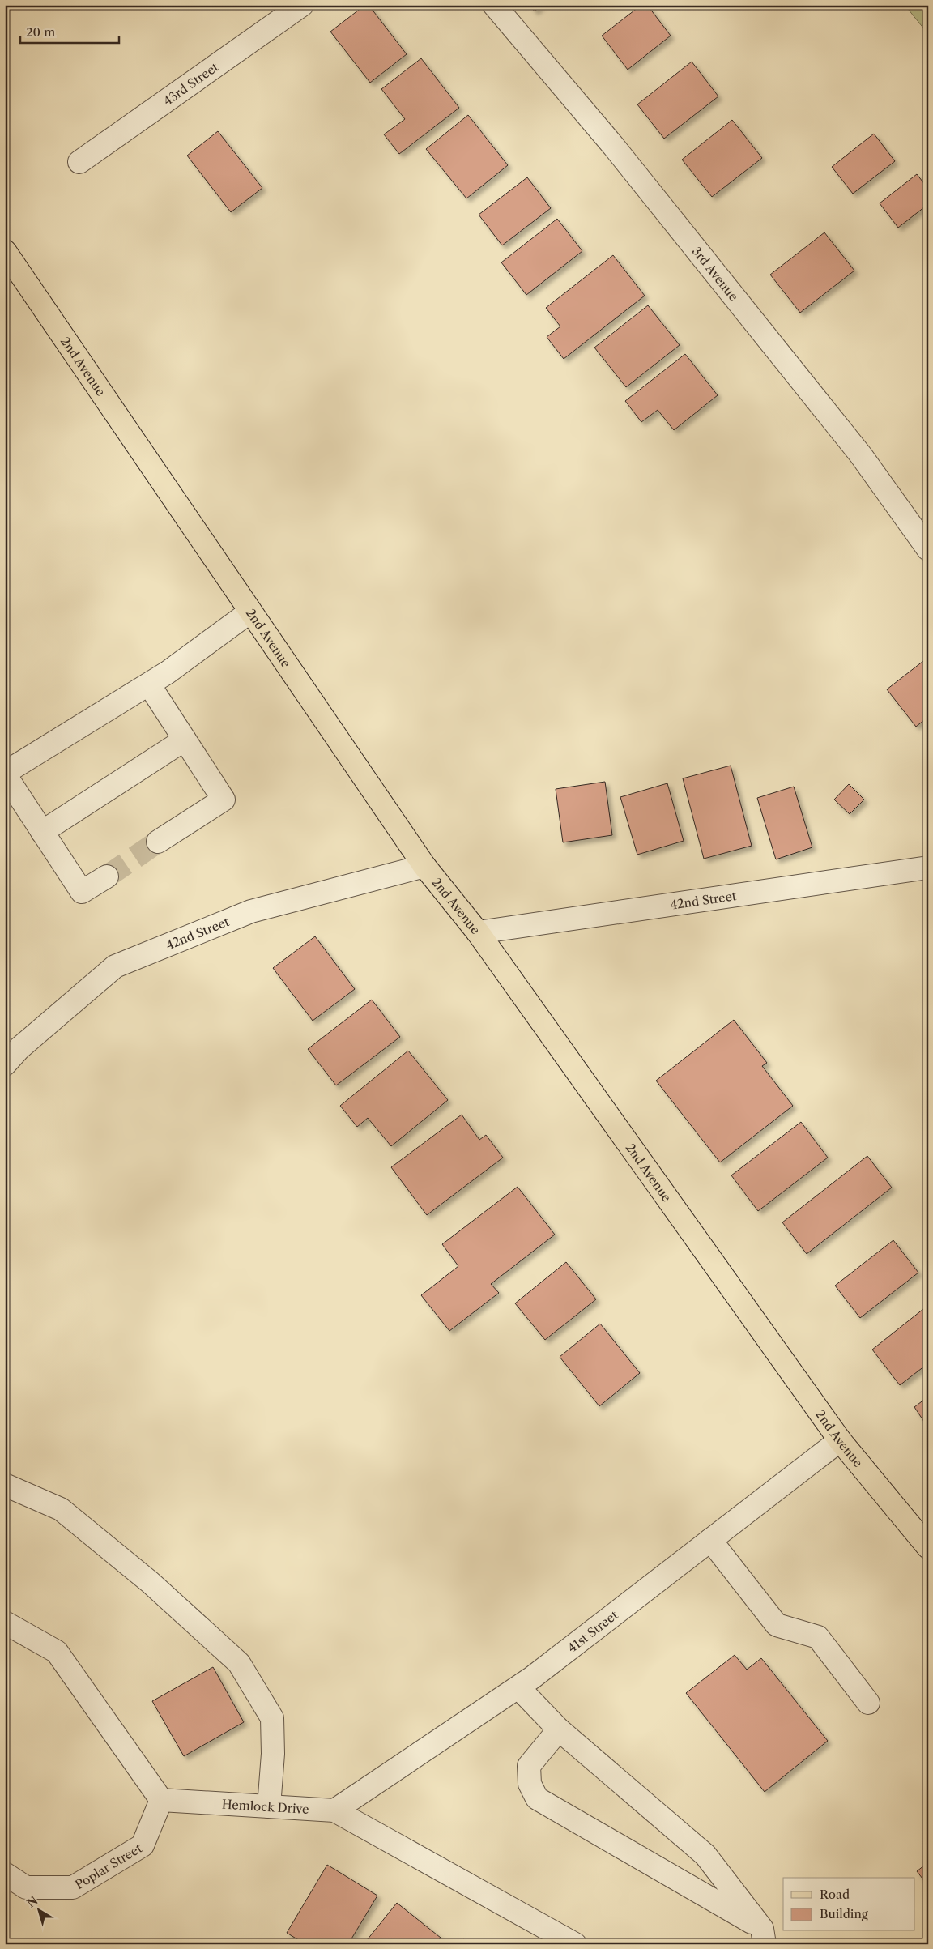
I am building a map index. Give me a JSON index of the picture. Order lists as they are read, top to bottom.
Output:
{
  "streets": {
    "main road": ["2nd Avenue"],
    "street": [
      "43rd Street",
      "3rd Avenue",
      "42nd Street",
      "41st Street",
      "Hemlock Drive",
      "Poplar Street"
    ]
  },
  "crossings": [
    ["2nd Avenue", "42nd Street"],
    ["2nd Avenue", "41st Street"],
    ["41st Street", "Hemlock Drive"],
    ["Hemlock Drive", "Poplar Street"]
  ],
  "legend": ["Road", "Building"],
  "scale_bar": "20 m",
  "north": "top left"
}
